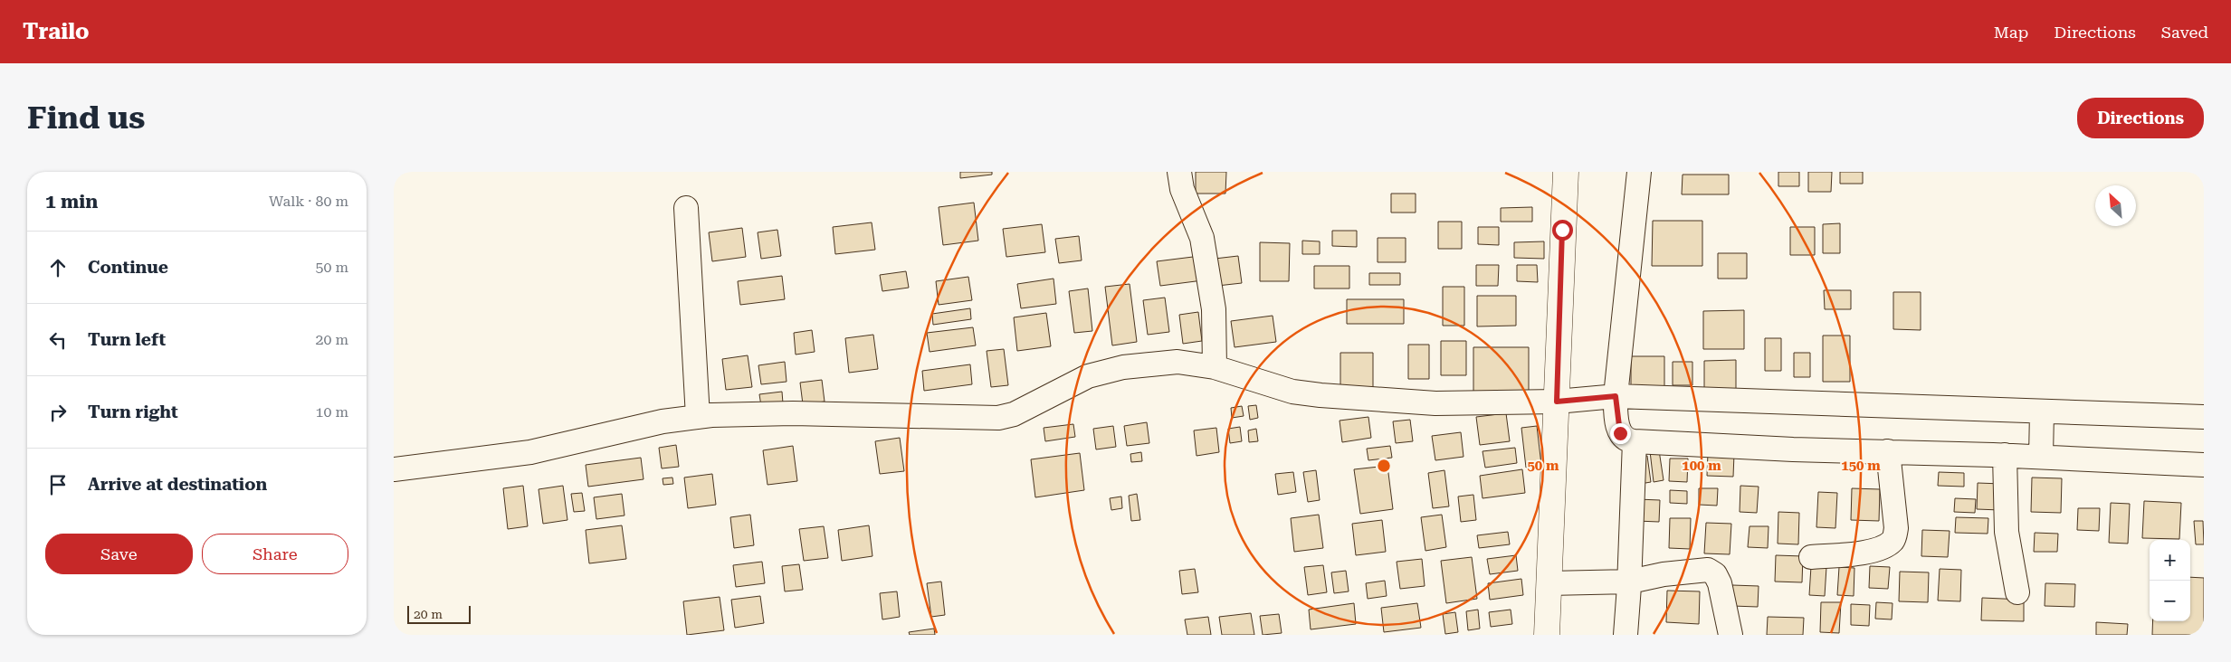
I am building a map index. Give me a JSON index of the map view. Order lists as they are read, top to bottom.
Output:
{
  "scale_bar": "20 m",
  "north": "top left",
  "page": {
    "header": "Trailo",
    "nav": ["Map", "Directions", "Saved"],
    "buttons": [
      "Directions",
      ["Save", "Share"]
    ],
    "title": "Find us",
    "heading": ["1 min", "Walk · 80 m"],
    "list": [
      ["Continue", "50 m"],
      ["Turn left", "20 m"],
      ["Turn right", "10 m"],
      "Arrive at destination"
    ],
    "map_buttons": ["+", "−"],
    "scale": "20 m"
  },
  "rings": ["50 m", "100 m", "150 m"]
}
